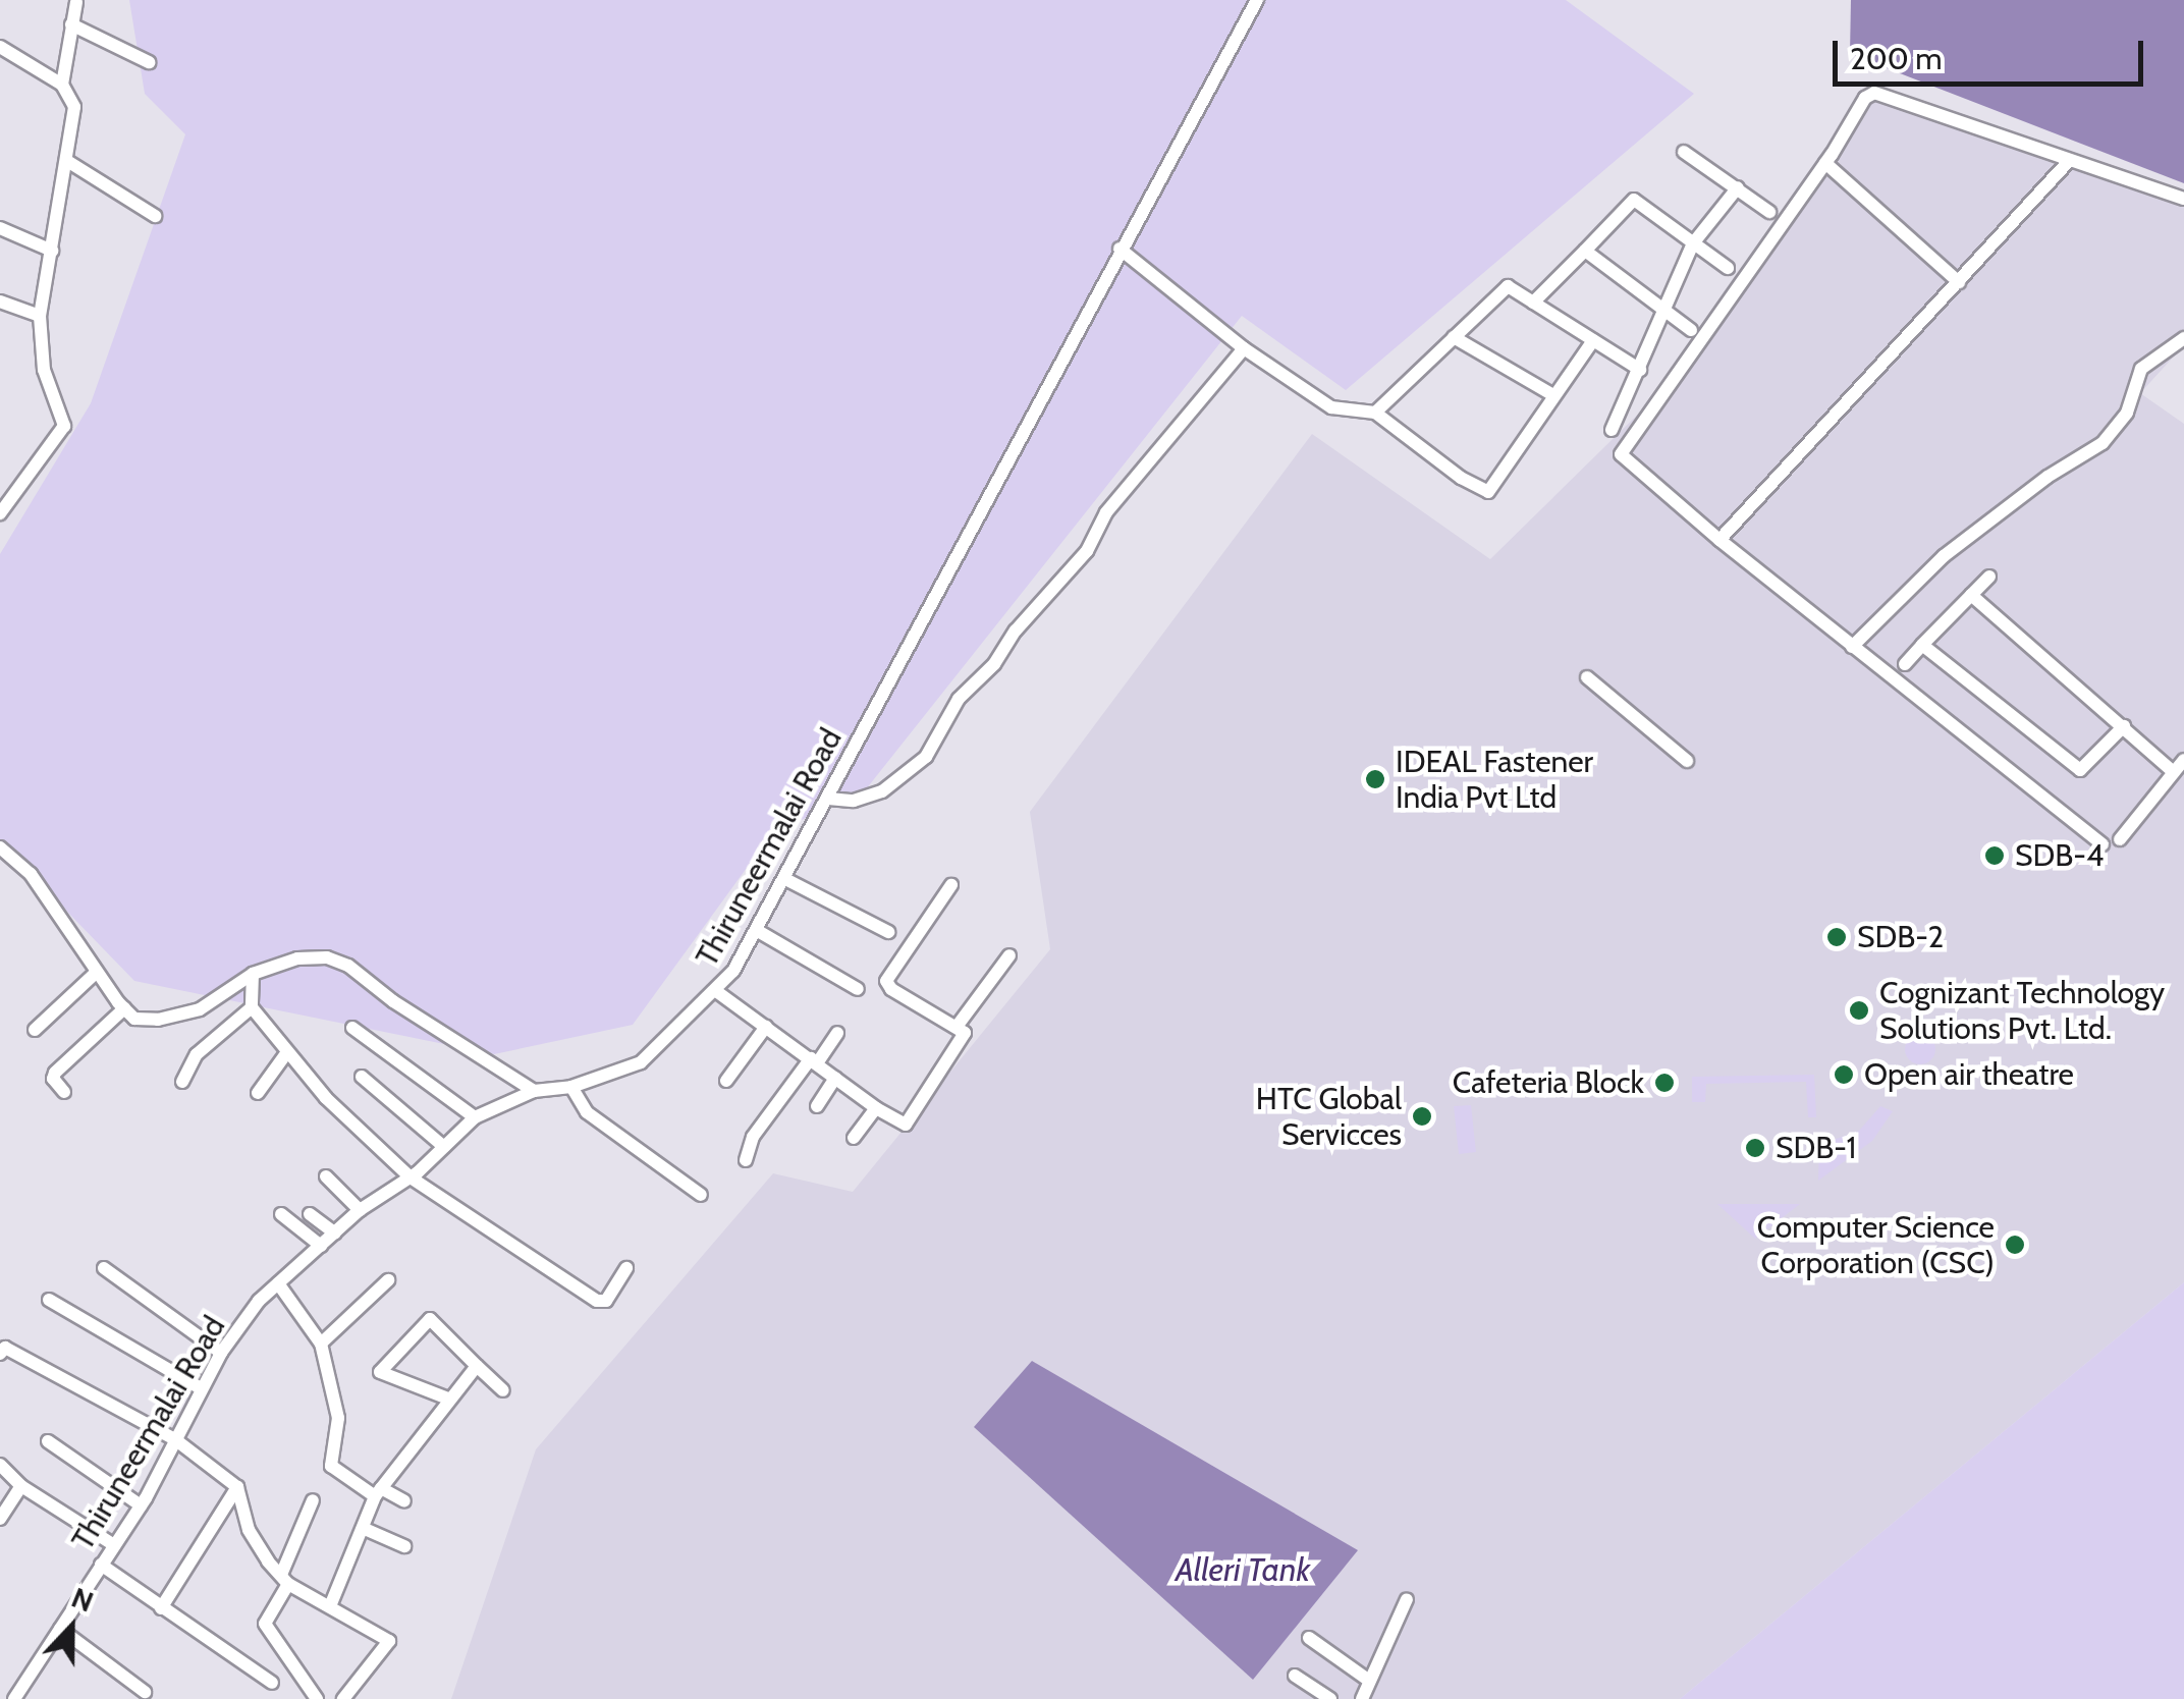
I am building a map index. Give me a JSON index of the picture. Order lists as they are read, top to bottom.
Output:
{
  "streets": {
    "street": ["Thiruneermalai Road"]
  },
  "water": ["Alleri Tank"],
  "places": [
    "IDEAL Fastener India Pvt Ltd",
    "SDB-4",
    "SDB-2",
    "Cognizant Technology Solutions Pvt. Ltd.",
    "Open air theatre",
    "Cafeteria Block",
    "HTC Global Servicces",
    "SDB-1",
    "Computer Science Corporation (CSC)"
  ],
  "scale_bar": "200 m",
  "north": "top"
}
